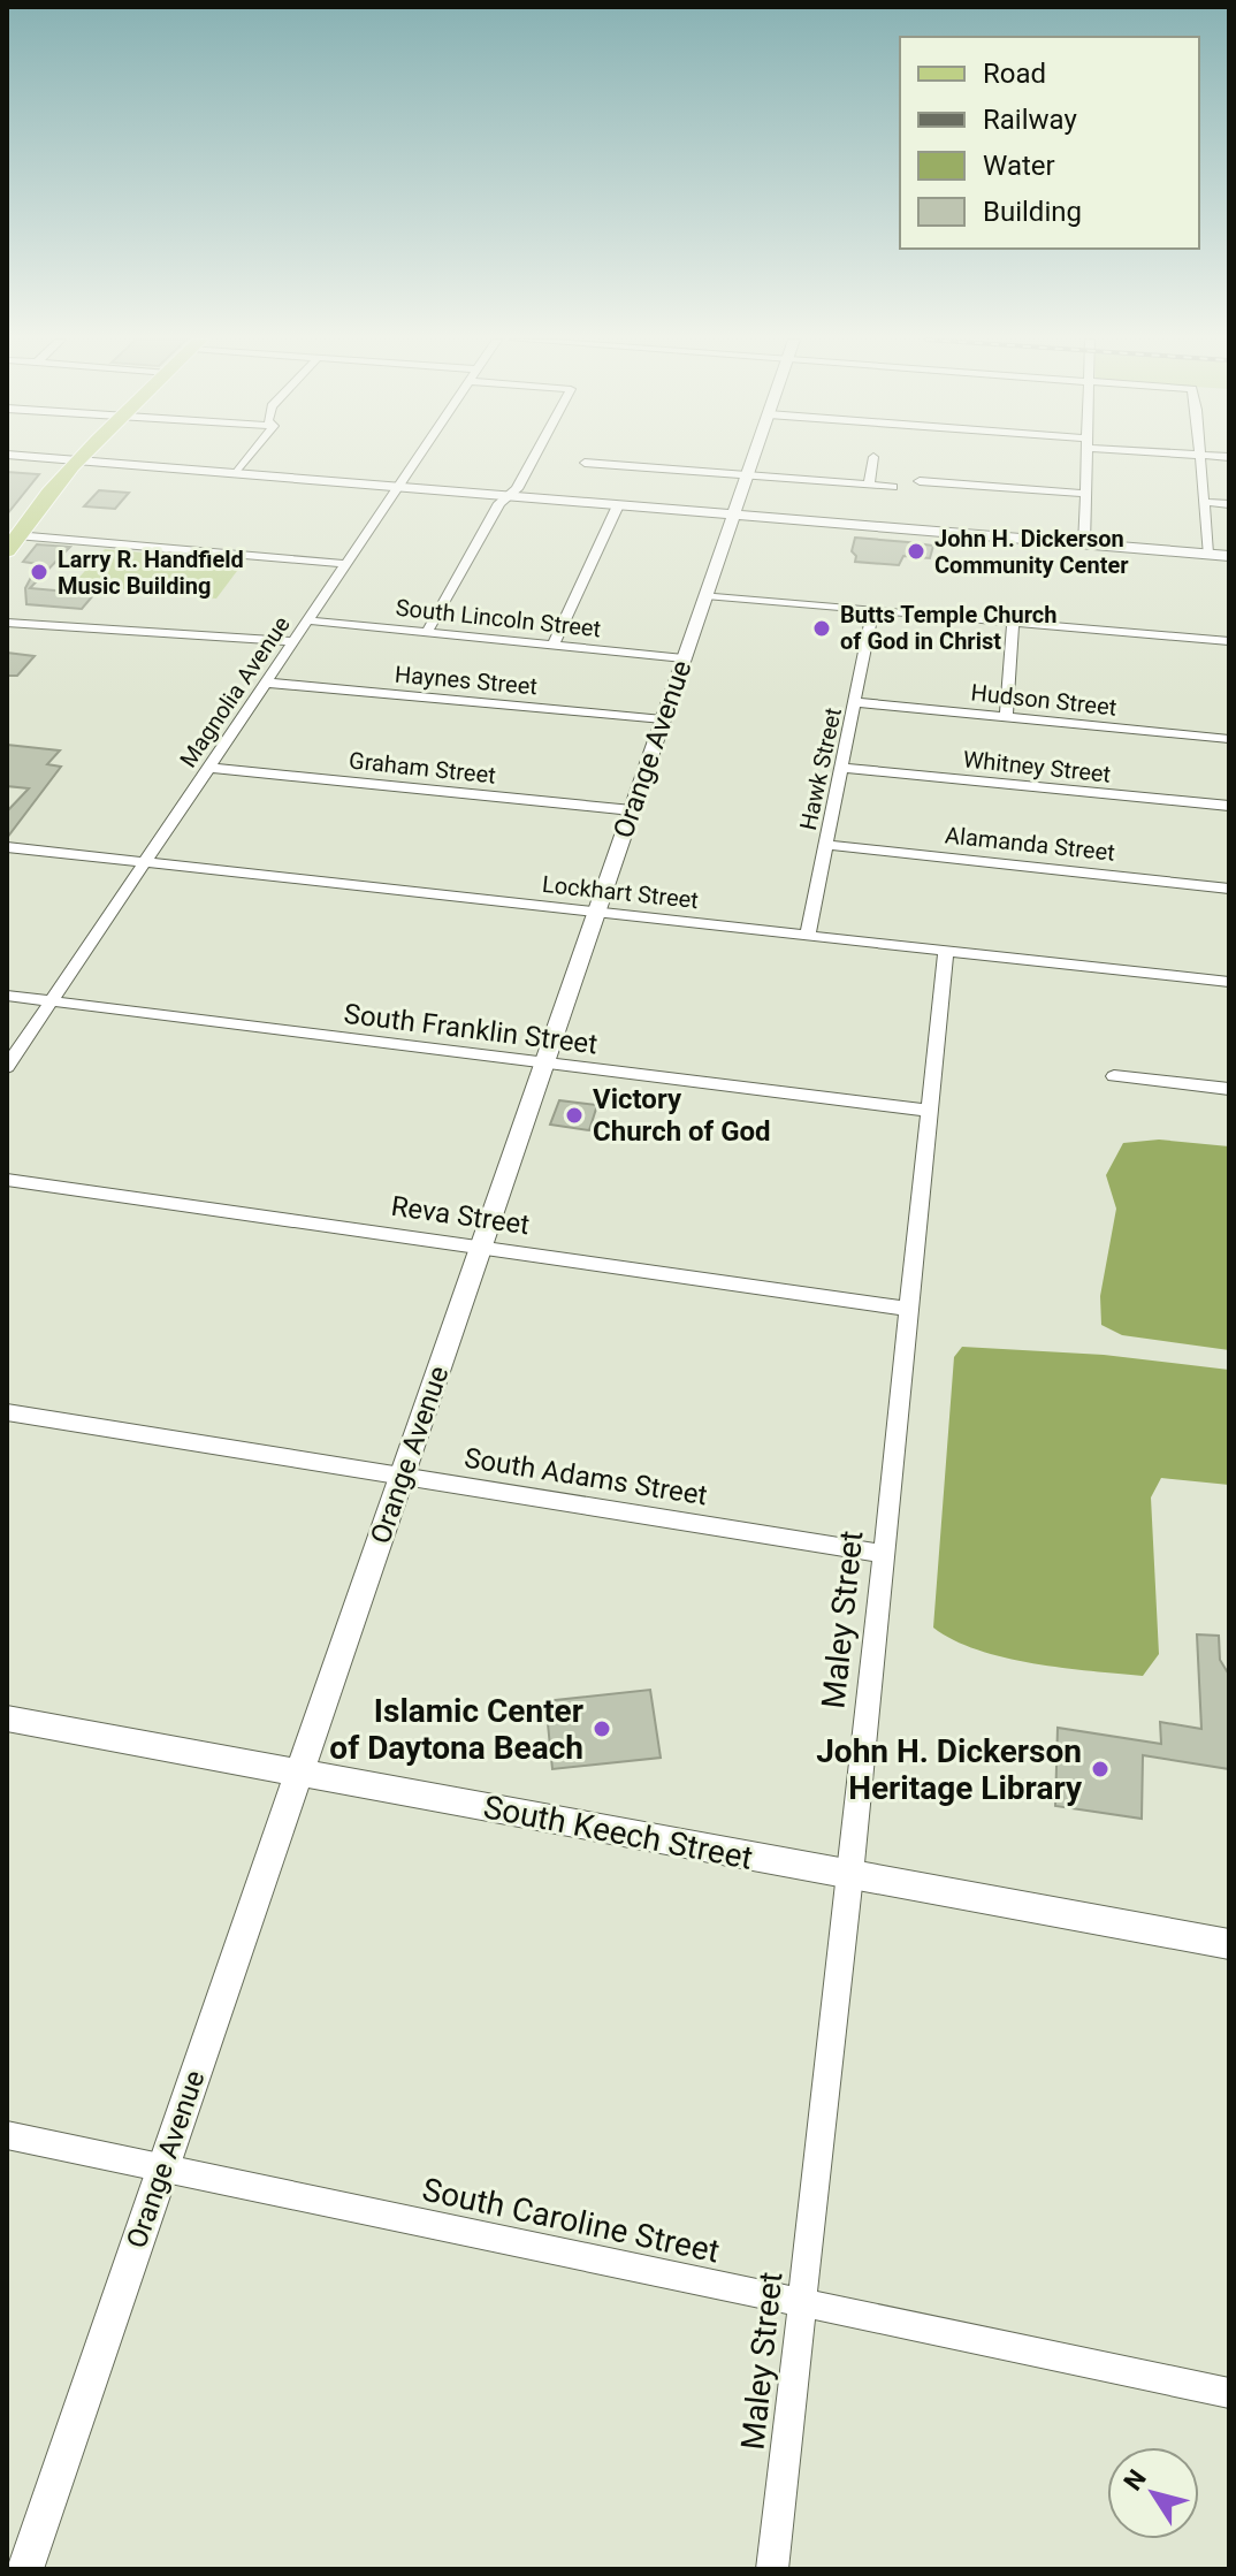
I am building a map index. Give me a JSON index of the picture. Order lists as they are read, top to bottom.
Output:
{
  "streets": {
    "street": [
      "South Lincoln Street",
      "Haynes Street",
      "Magnolia Avenue",
      "Hudson Street",
      "Orange Avenue",
      "Whitney Street",
      "Graham Street",
      "Hawk Street",
      "Alamanda Street",
      "Lockhart Street",
      "South Franklin Street",
      "Reva Street",
      "South Adams Street",
      "Maley Street",
      "South Keech Street",
      "South Caroline Street"
    ]
  },
  "crossings": [
    ["South Lincoln Street", "Magnolia Avenue"],
    ["South Lincoln Street", "Orange Avenue"],
    ["Haynes Street", "Magnolia Avenue"],
    ["Haynes Street", "Orange Avenue"],
    ["Magnolia Avenue", "Graham Street"],
    ["Magnolia Avenue", "Lockhart Street"],
    ["Magnolia Avenue", "South Franklin Street"],
    ["Hudson Street", "Hawk Street"],
    ["Orange Avenue", "Graham Street"],
    ["Orange Avenue", "Lockhart Street"],
    ["Orange Avenue", "South Franklin Street"],
    ["Orange Avenue", "Reva Street"],
    ["Orange Avenue", "South Adams Street"],
    ["Orange Avenue", "South Keech Street"],
    ["Orange Avenue", "South Caroline Street"],
    ["Whitney Street", "Hawk Street"],
    ["Hawk Street", "Alamanda Street"],
    ["Hawk Street", "Lockhart Street"],
    ["Lockhart Street", "Maley Street"],
    ["South Franklin Street", "Maley Street"],
    ["Reva Street", "Maley Street"],
    ["South Adams Street", "Maley Street"],
    ["Maley Street", "South Keech Street"],
    ["Maley Street", "South Caroline Street"]
  ],
  "places": [
    "John H. Dickerson Community Center",
    "Larry R. Handfield Music Building",
    "Butts Temple Church of God in Christ",
    "Victory Church of God",
    "Islamic Center of Daytona Beach",
    "John H. Dickerson Heritage Library"
  ],
  "legend": [
    "Road",
    "Railway",
    "Water",
    "Building"
  ],
  "north": "top left"
}
